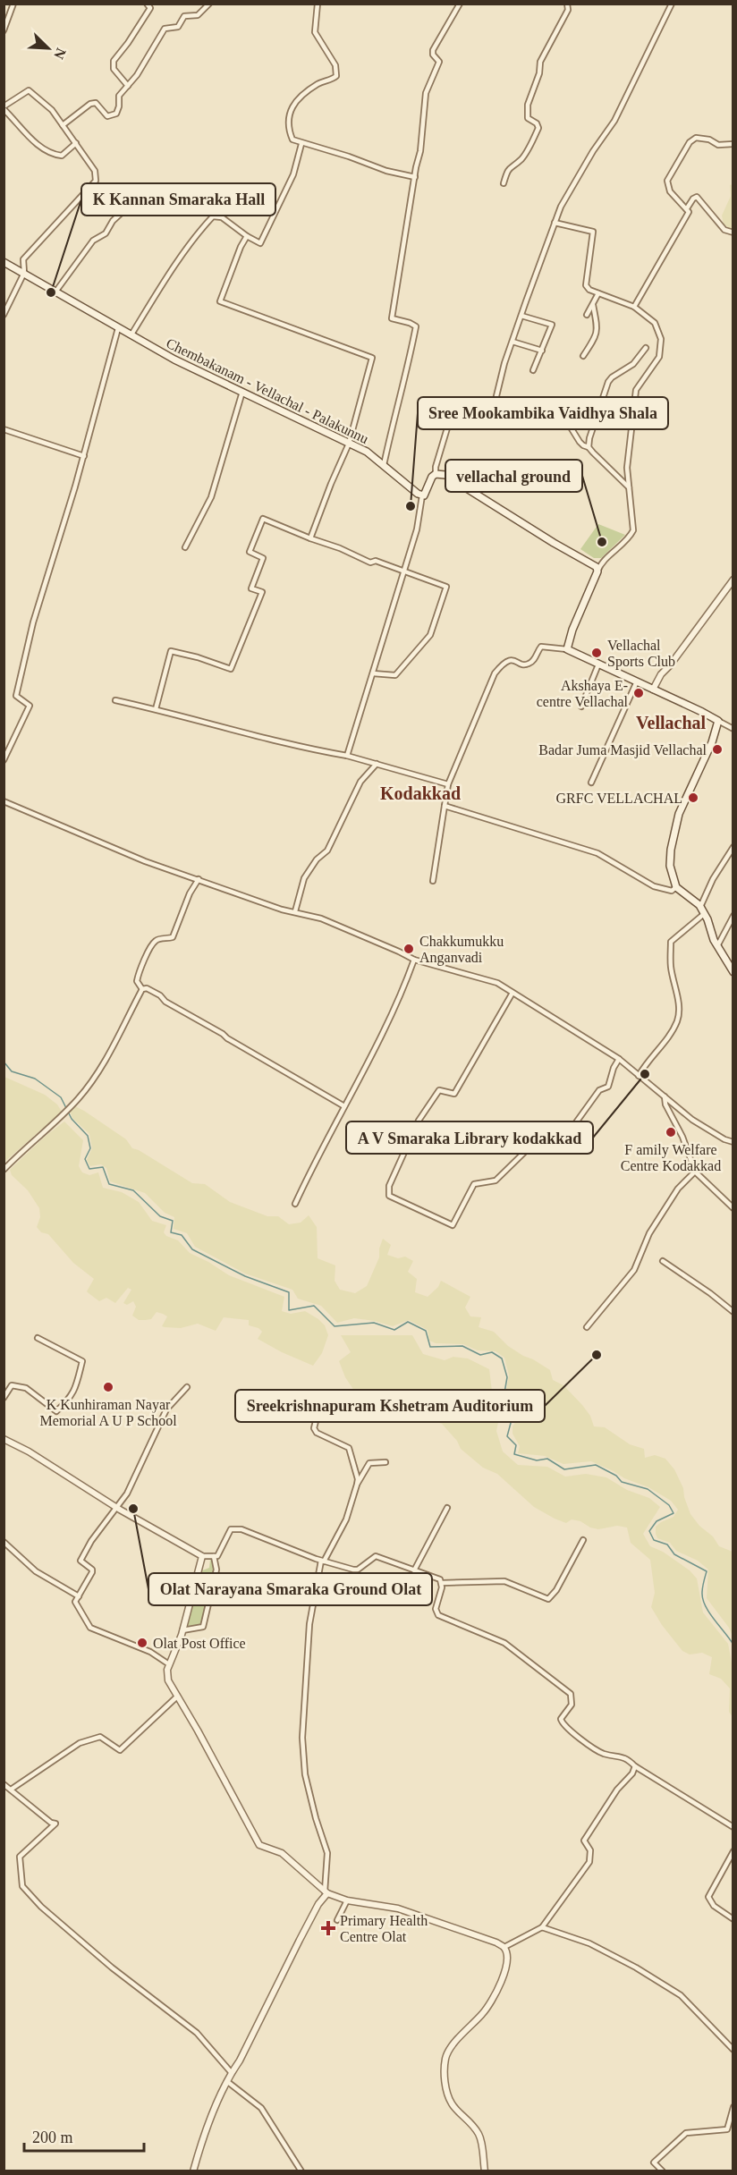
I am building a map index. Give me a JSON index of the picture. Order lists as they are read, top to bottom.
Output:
{
  "streets": {
    "main road": ["Chembakanam - Vellachal - Palakunnu"]
  },
  "districts": ["Vellachal", "Kodakkad"],
  "places": {
    "other": [
      "K Kannan Smaraka Hall",
      "Sree Mookambika Vaidhya Shala",
      "vellachal ground",
      "Vellachal Sports Club",
      "Akshaya E- centre Vellachal",
      "Badar Juma Masjid Vellachal",
      "GRFC VELLACHAL",
      "Chakkumukku Anganvadi",
      "A V Smaraka Library kodakkad",
      "F amily Welfare Centre Kodakkad",
      "Sreekrishnapuram Kshetram Auditorium",
      "K Kunhiraman Nayar Memorial A U P School",
      "Olat Narayana Smaraka Ground Olat",
      "Olat Post Office"
    ],
    "health": ["Primary Health Centre Olat"]
  },
  "scale_bar": "200 m",
  "north": "bottom right"
}
